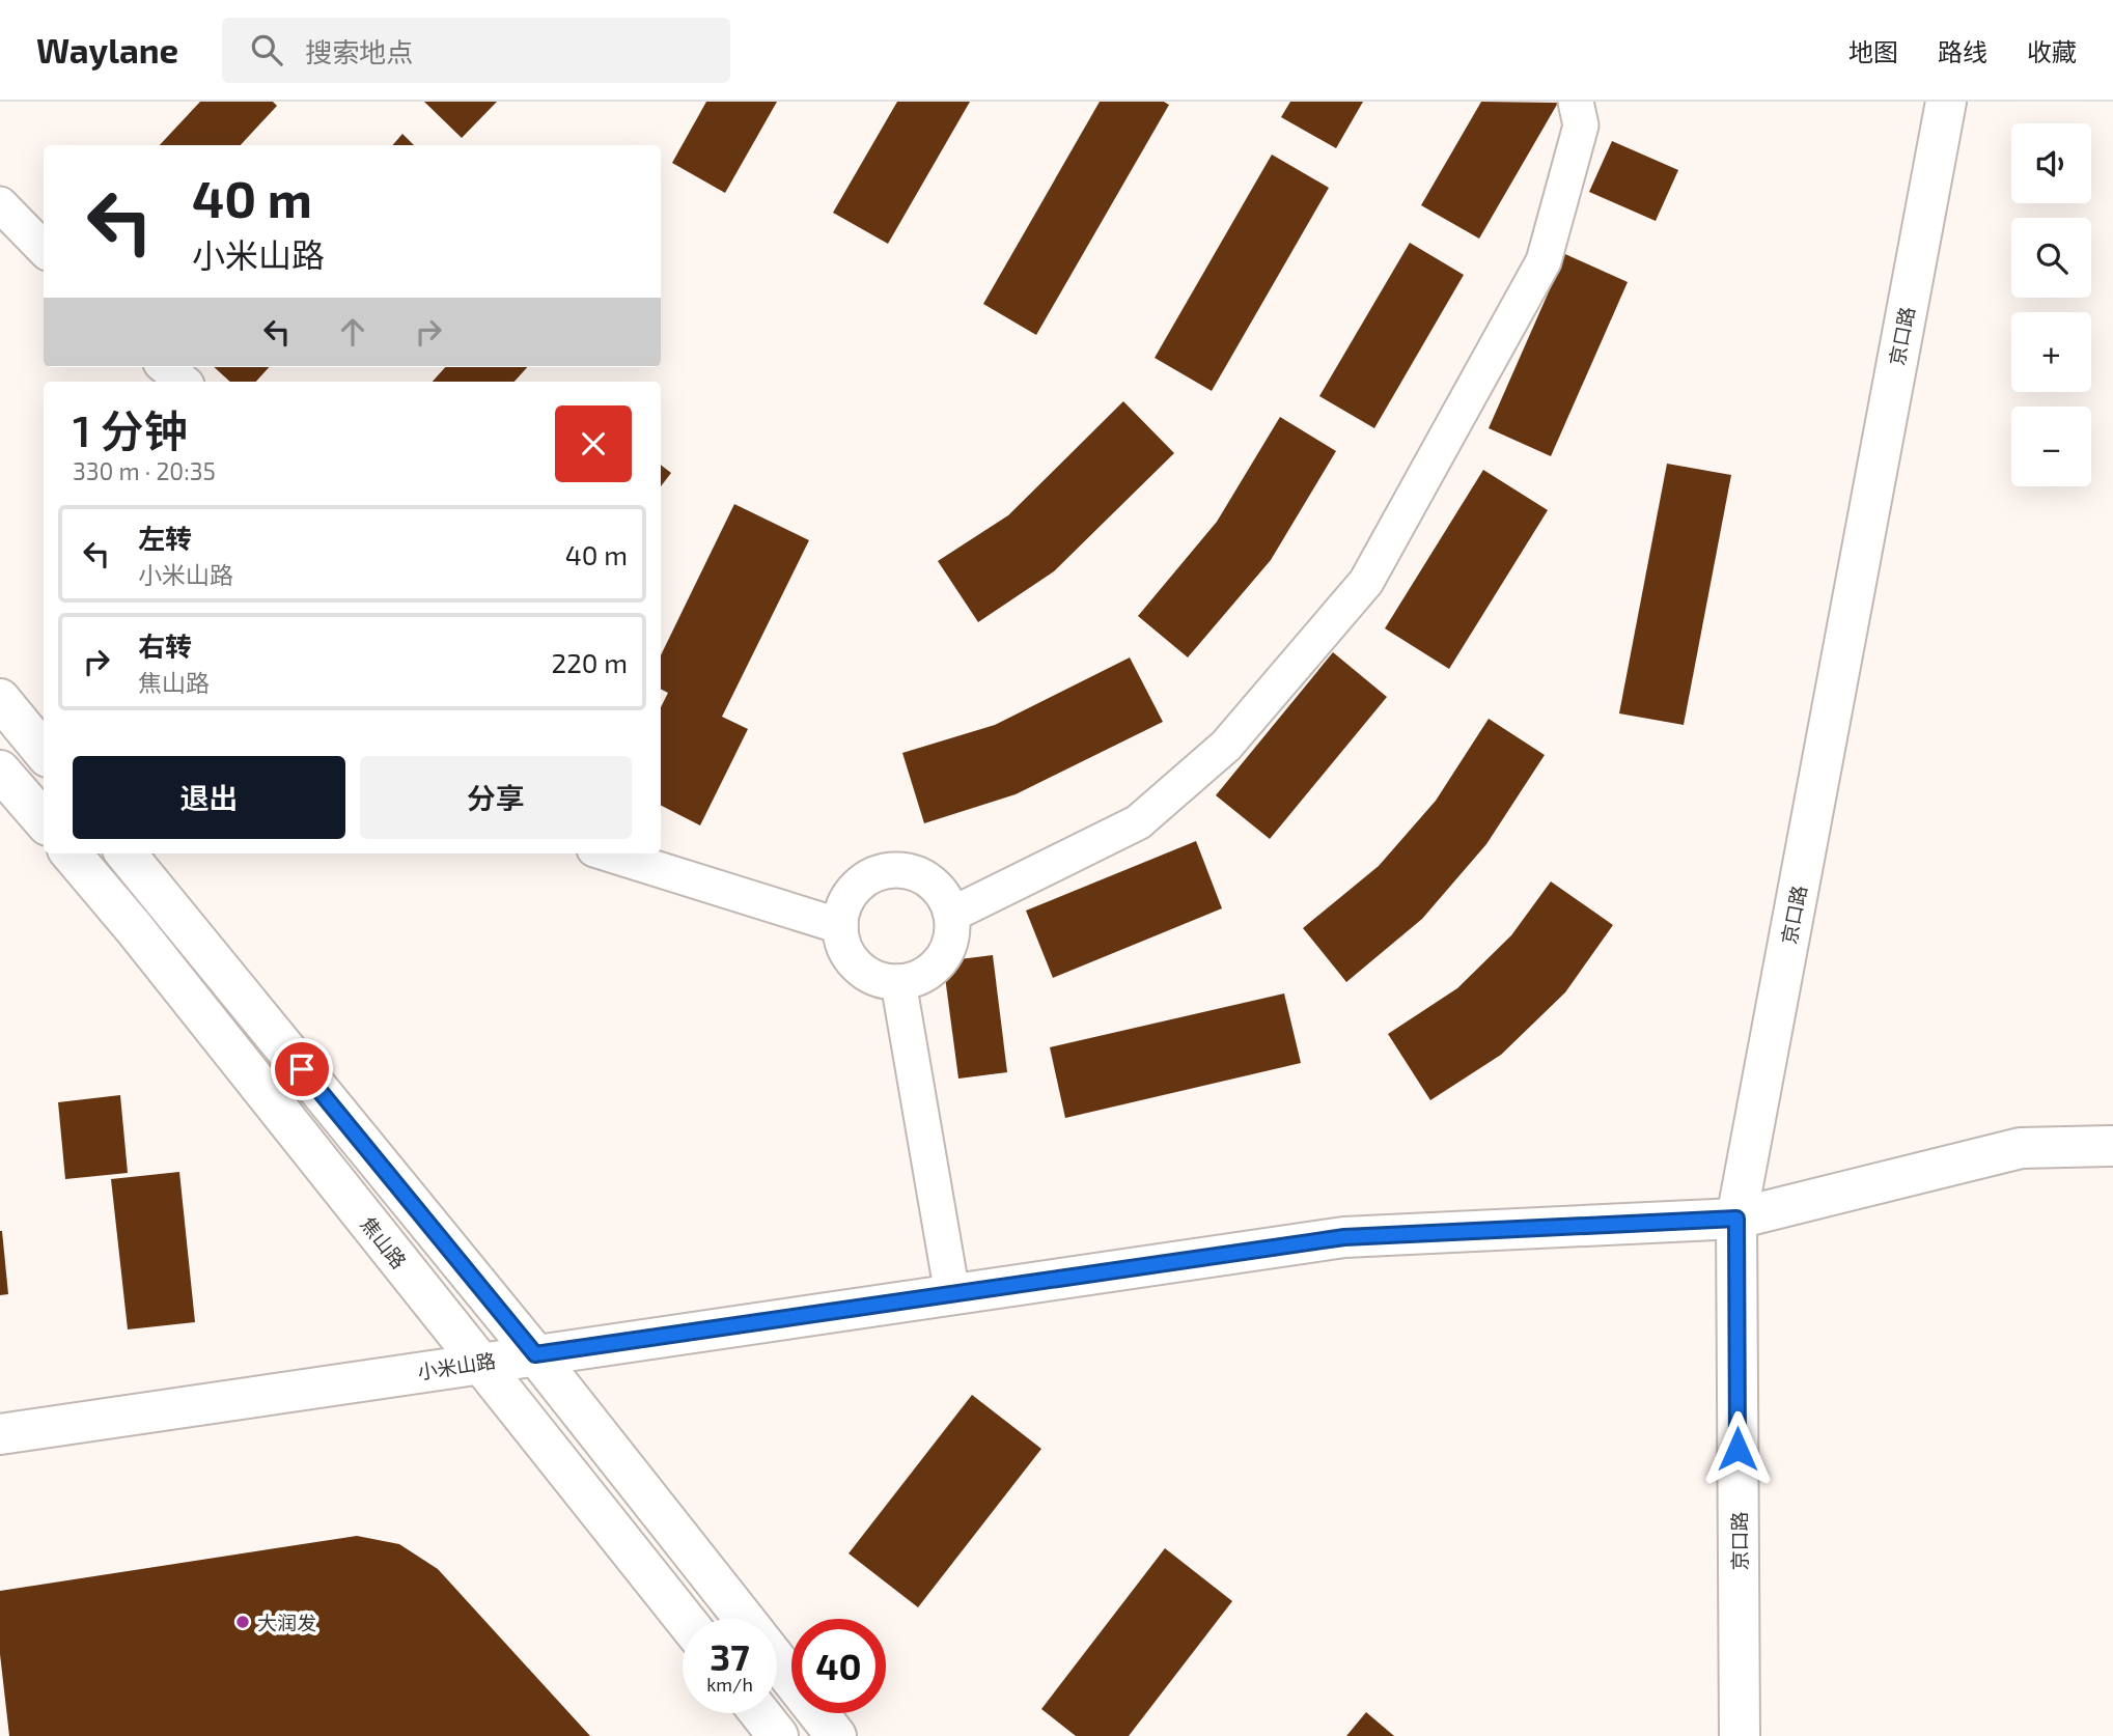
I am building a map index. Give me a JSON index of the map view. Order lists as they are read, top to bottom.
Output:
{
  "streets": {
    "street": ["京口路", "焦山路", "小米山路"]
  },
  "crossings": [
    ["京口路", "小米山路"],
    ["焦山路", "小米山路"]
  ],
  "places": ["大润发"],
  "page": {
    "header": "Waylane",
    "search": "搜索地点",
    "nav": ["地图", "路线", "收藏"],
    "map_buttons": ["+", "−"],
    "turn": ["40 m", "小米山路"],
    "heading": ["1 分钟", "330 m · 20:35"],
    "list": [
      {
        "name": "左转",
        "note": "小米山路",
        "value": "40 m"
      },
      {
        "name": "右转",
        "note": "焦山路",
        "value": "220 m"
      }
    ],
    "buttons": ["退出", "分享"],
    "speed": "37 km/h",
    "limit": "40"
  }
}
